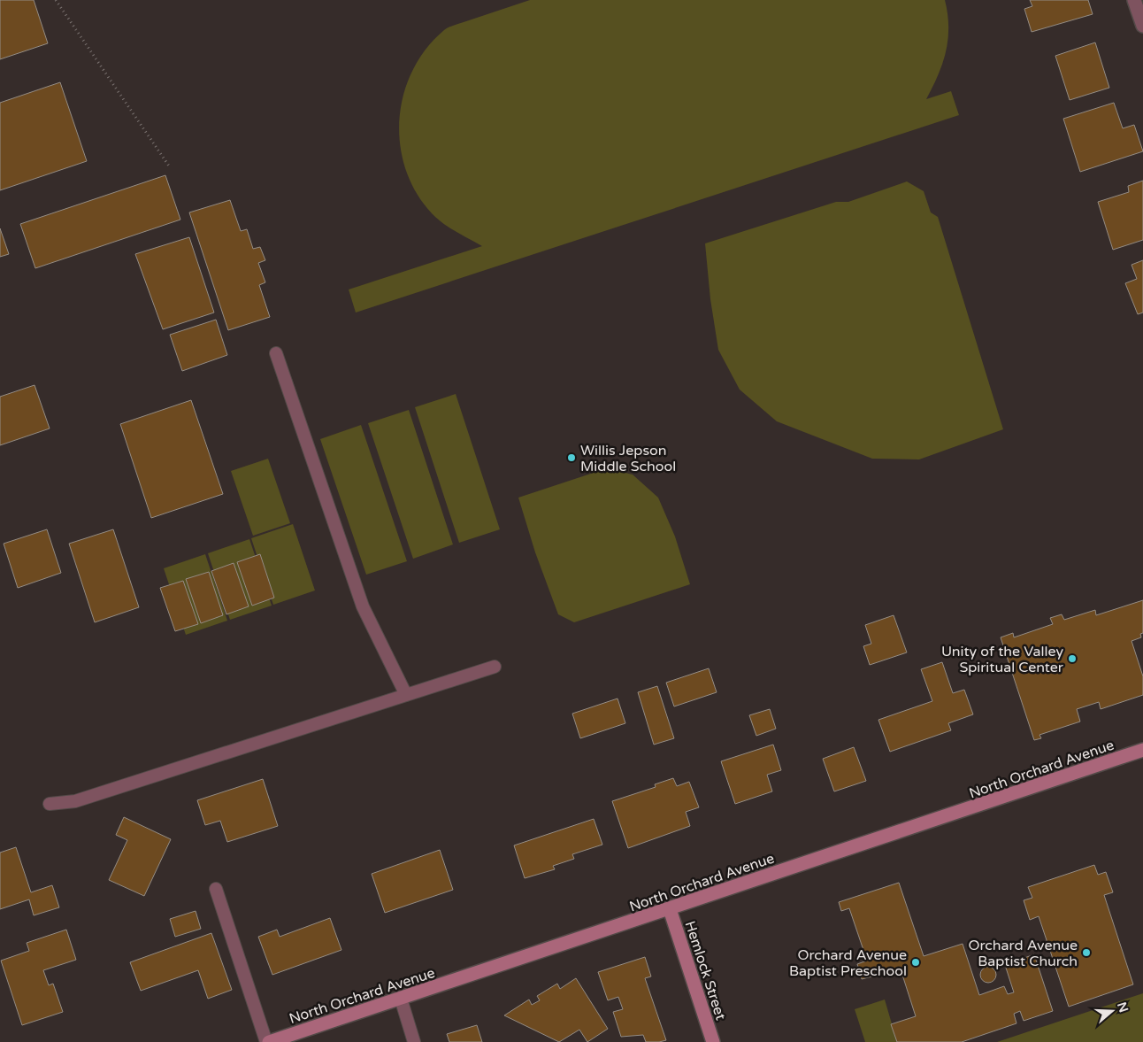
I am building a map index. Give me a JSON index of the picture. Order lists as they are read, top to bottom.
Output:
{
  "streets": {
    "street": ["North Orchard Avenue", "Hemlock Street"]
  },
  "crossings": [
    ["North Orchard Avenue", "Hemlock Street"]
  ],
  "places": [
    "Willis Jepson Middle School",
    "Unity of the Valley Spiritual Center",
    "Orchard Avenue Baptist Church",
    "Orchard Avenue Baptist Preschool"
  ],
  "north": "right"
}
